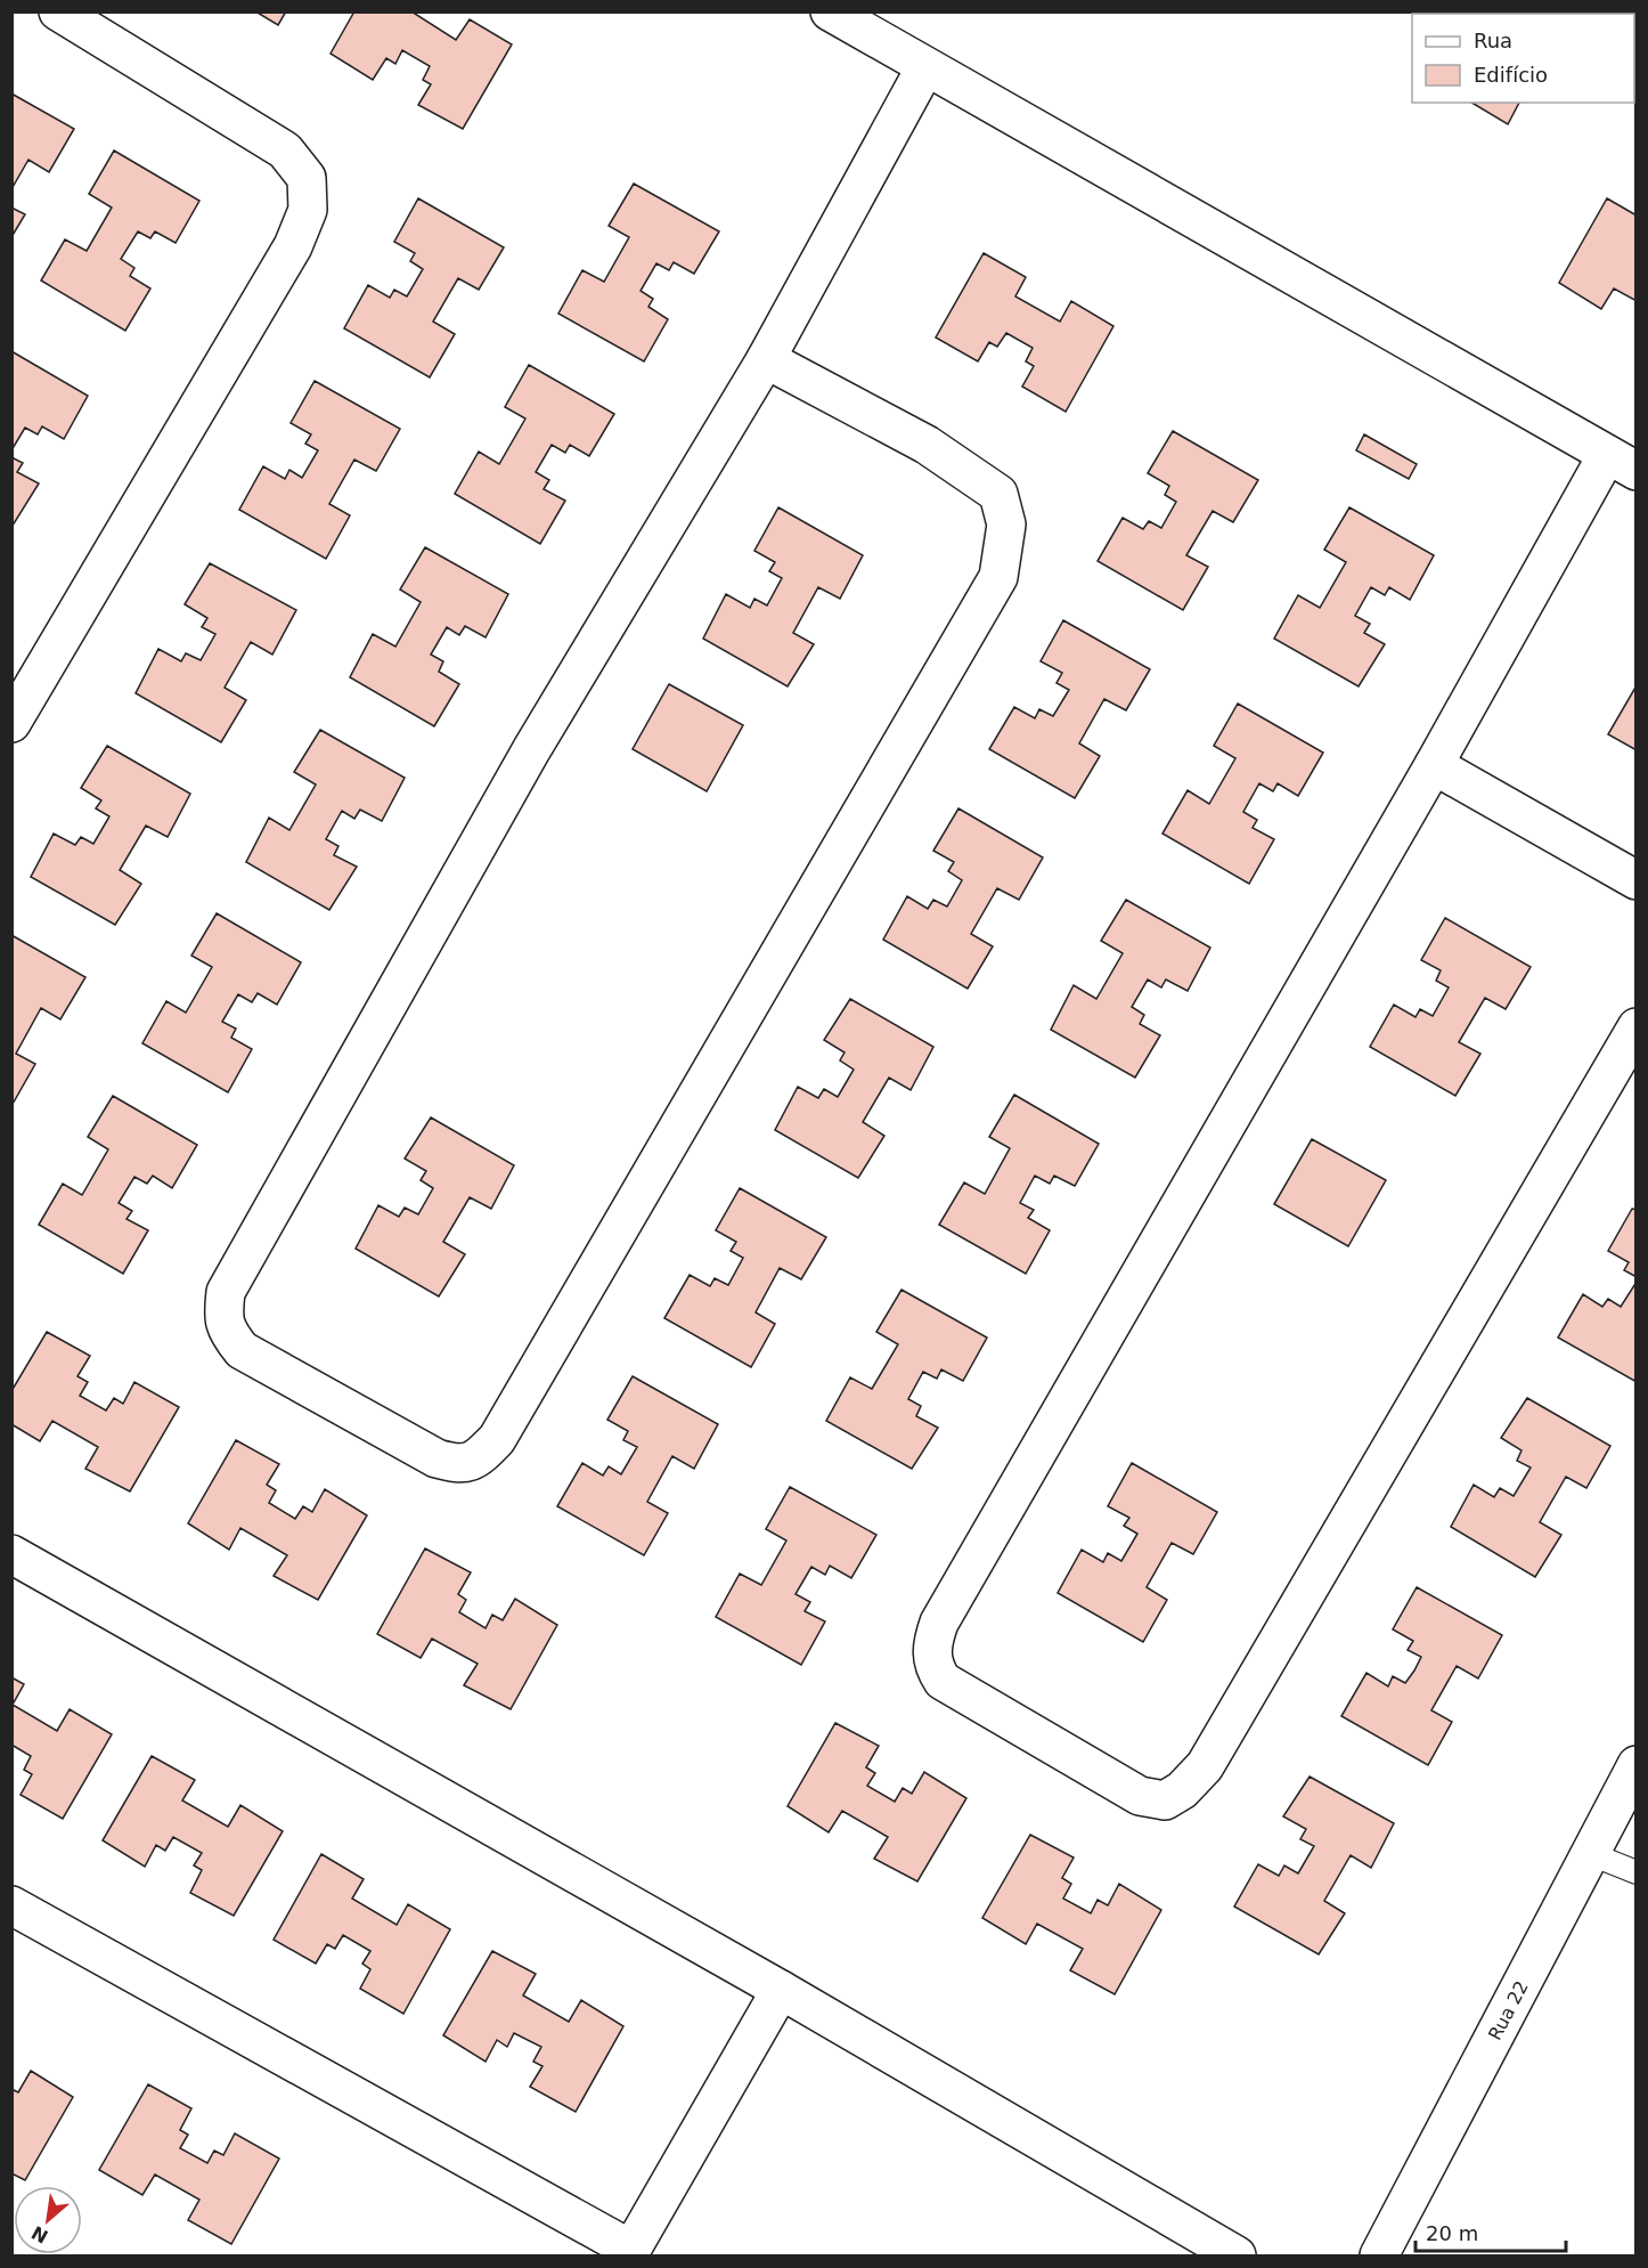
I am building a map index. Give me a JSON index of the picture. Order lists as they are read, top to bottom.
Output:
{
  "streets": {
    "street": ["Rua 22"]
  },
  "legend": ["Rua", "Edifício"],
  "scale_bar": "20 m",
  "north": "bottom left"
}
